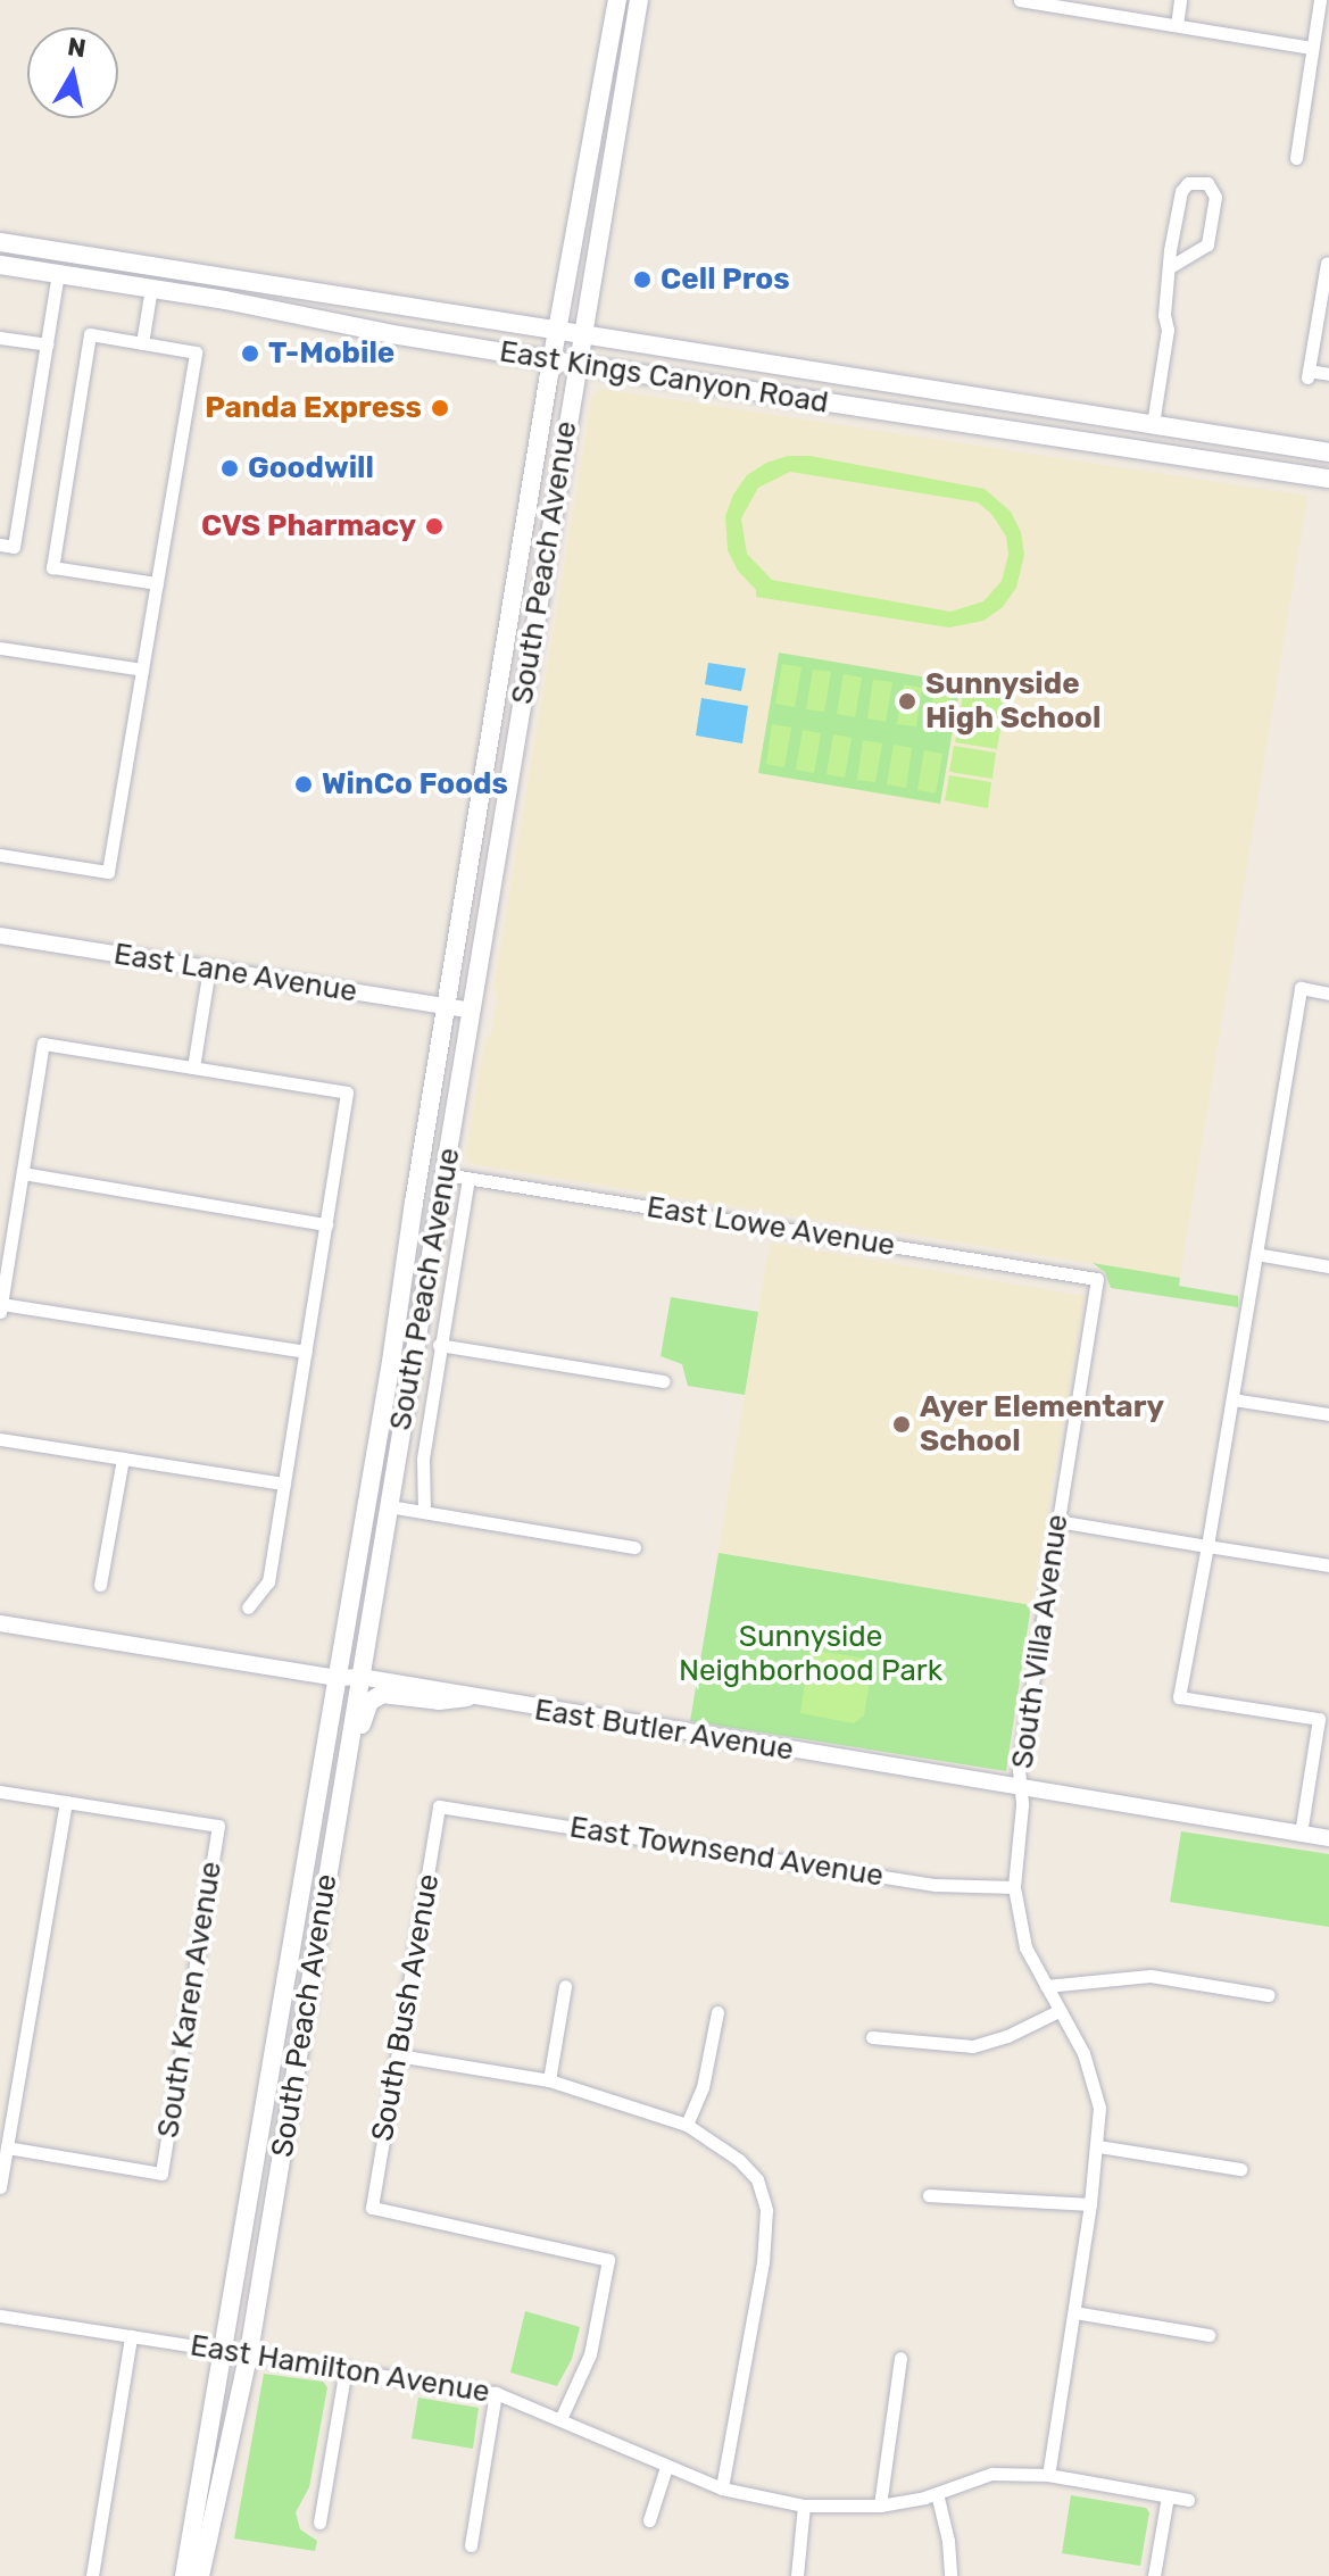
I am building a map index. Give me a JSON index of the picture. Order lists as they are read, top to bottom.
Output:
{
  "streets": {
    "main road": ["East Kings Canyon Road", "South Peach Avenue"],
    "street": [
      "East Lane Avenue",
      "East Lowe Avenue",
      "South Villa Avenue",
      "East Butler Avenue",
      "East Townsend Avenue",
      "South Karen Avenue",
      "South Bush Avenue",
      "East Hamilton Avenue"
    ]
  },
  "crossings": [
    ["East Kings Canyon Road", "South Peach Avenue"],
    ["South Peach Avenue", "East Lane Avenue"],
    ["South Peach Avenue", "East Lowe Avenue"],
    ["South Peach Avenue", "East Butler Avenue"],
    ["South Peach Avenue", "East Hamilton Avenue"],
    ["East Lowe Avenue", "South Villa Avenue"],
    ["South Villa Avenue", "East Butler Avenue"],
    ["South Villa Avenue", "East Townsend Avenue"],
    ["South Villa Avenue", "East Hamilton Avenue"],
    ["East Townsend Avenue", "South Bush Avenue"],
    ["South Bush Avenue", "East Hamilton Avenue"]
  ],
  "parks": ["Sunnyside Neighborhood Park"],
  "places": [
    "Cell Pros",
    "T-Mobile",
    "Panda Express",
    "Goodwill",
    "CVS Pharmacy",
    "Sunnyside High School",
    "WinCo Foods",
    "Ayer Elementary School"
  ],
  "north": "top"
}
